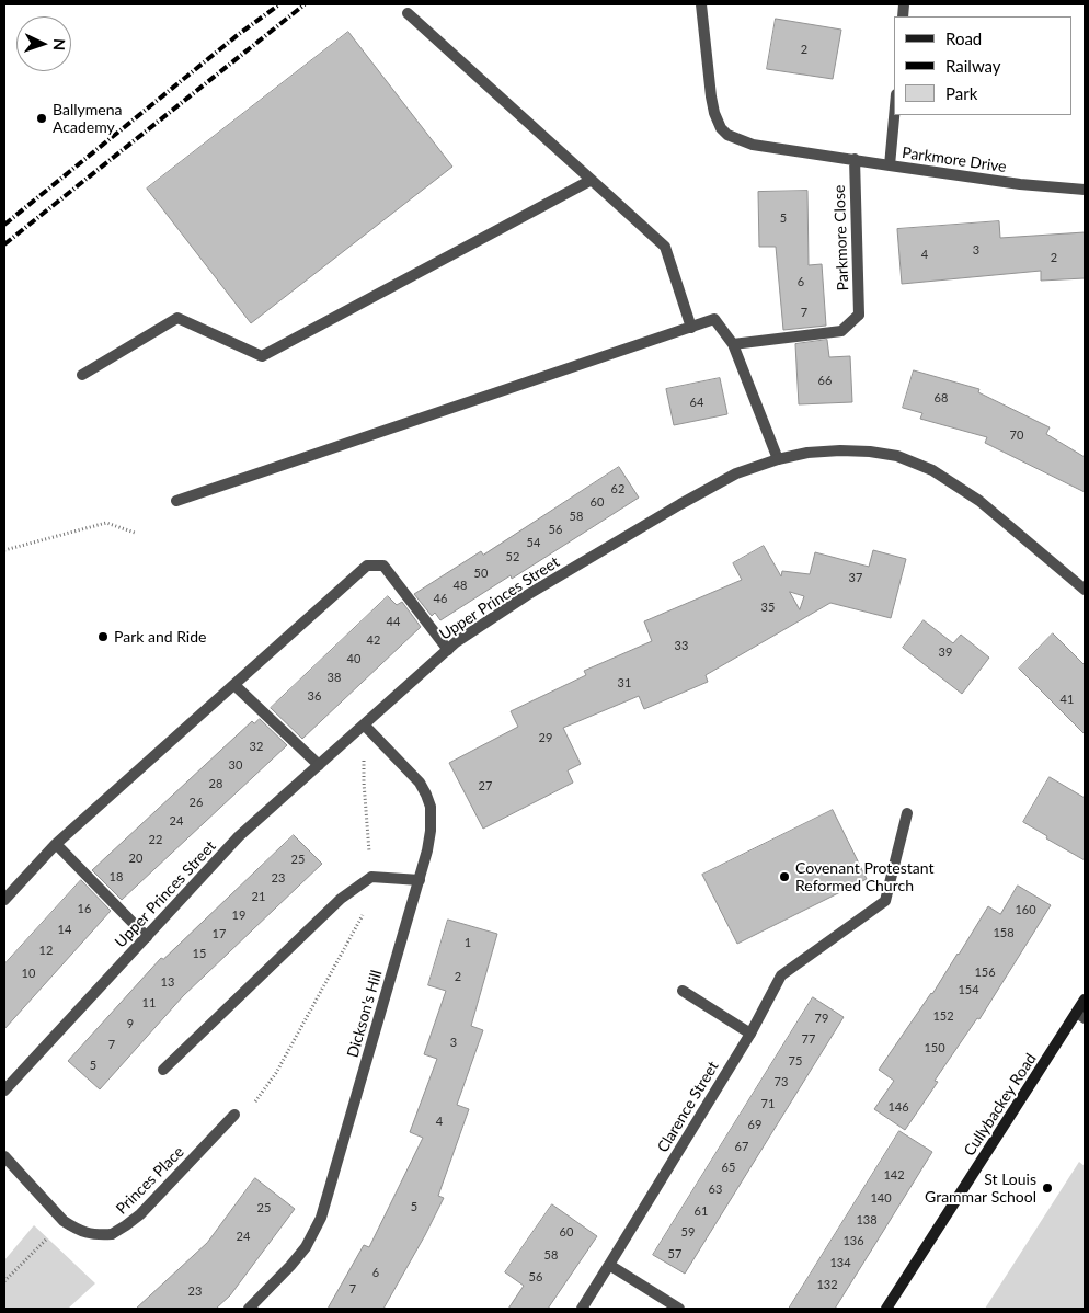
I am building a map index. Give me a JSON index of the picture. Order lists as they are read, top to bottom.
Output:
{
  "streets": {
    "main road": ["Cullybackey Road"],
    "street": [
      "Parkmore Drive",
      "Parkmore Close",
      "Upper Princes Street",
      "Dickson's Hill",
      "Clarence Street",
      "Princes Place"
    ]
  },
  "crossings": [
    ["Upper Princes Street", "Dickson's Hill"]
  ],
  "places": [
    "Ballymena Academy",
    "Park and Ride",
    "Covenant Protestant Reformed Church",
    "St Louis Grammar School"
  ],
  "house_numbers": [
    "2",
    "5",
    "3",
    "4",
    "2",
    "6",
    "7",
    "66",
    "68",
    "64",
    "70",
    "62",
    "60",
    "58",
    "56",
    "54",
    "52",
    "50",
    "37",
    "48",
    "46",
    "35",
    "44",
    "42",
    "33",
    "39",
    "40",
    "38",
    "31",
    "36",
    "41",
    "29",
    "32",
    "30",
    "28",
    "27",
    "26",
    "24",
    "22",
    "20",
    "25",
    "18",
    "23",
    "21",
    "16",
    "160",
    "19",
    "14",
    "158",
    "17",
    "1",
    "12",
    "15",
    "156",
    "10",
    "2",
    "13",
    "154",
    "11",
    "152",
    "79",
    "9",
    "77",
    "3",
    "7",
    "150",
    "75",
    "5",
    "73",
    "71",
    "146",
    "4",
    "69",
    "67",
    "65",
    "142",
    "63",
    "140",
    "5",
    "25",
    "61",
    "138",
    "60",
    "59",
    "24",
    "136",
    "57",
    "58",
    "134",
    "6",
    "56",
    "132",
    "7",
    "23"
  ],
  "legend": ["Road", "Railway", "Park"],
  "north": "right"
}
